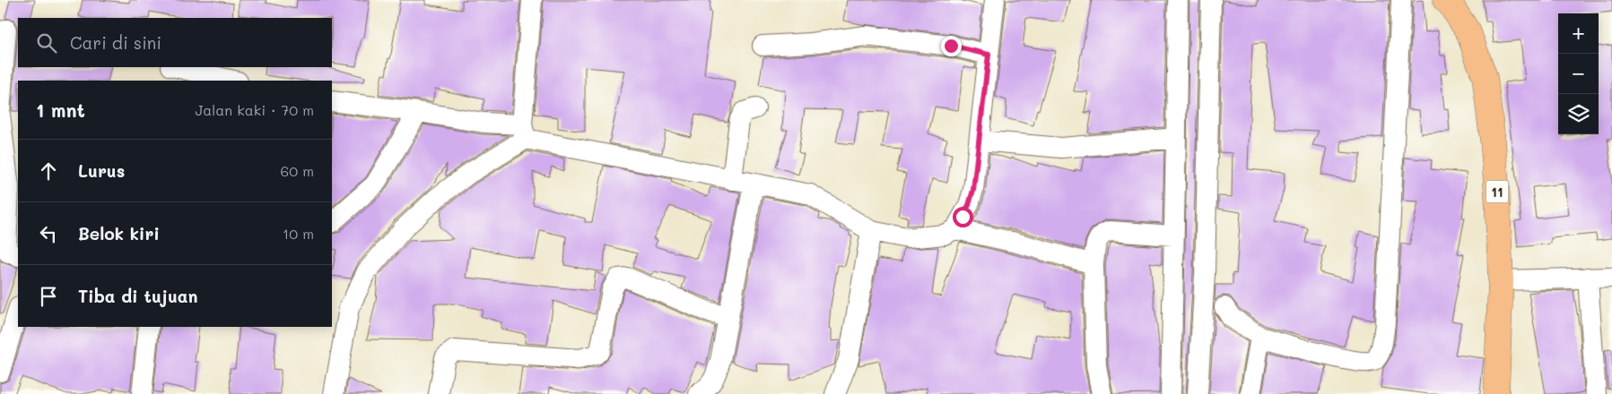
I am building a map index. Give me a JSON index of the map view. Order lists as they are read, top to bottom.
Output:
{
  "streets": {
    "highway": ["11"]
  },
  "page": {
    "map_buttons": ["+", "−"],
    "search": "Cari di sini",
    "heading": ["1 mnt", "Jalan kaki · 70 m"],
    "list": [
      ["Lurus", "60 m"],
      ["Belok kiri", "10 m"],
      "Tiba di tujuan"
    ]
  }
}
